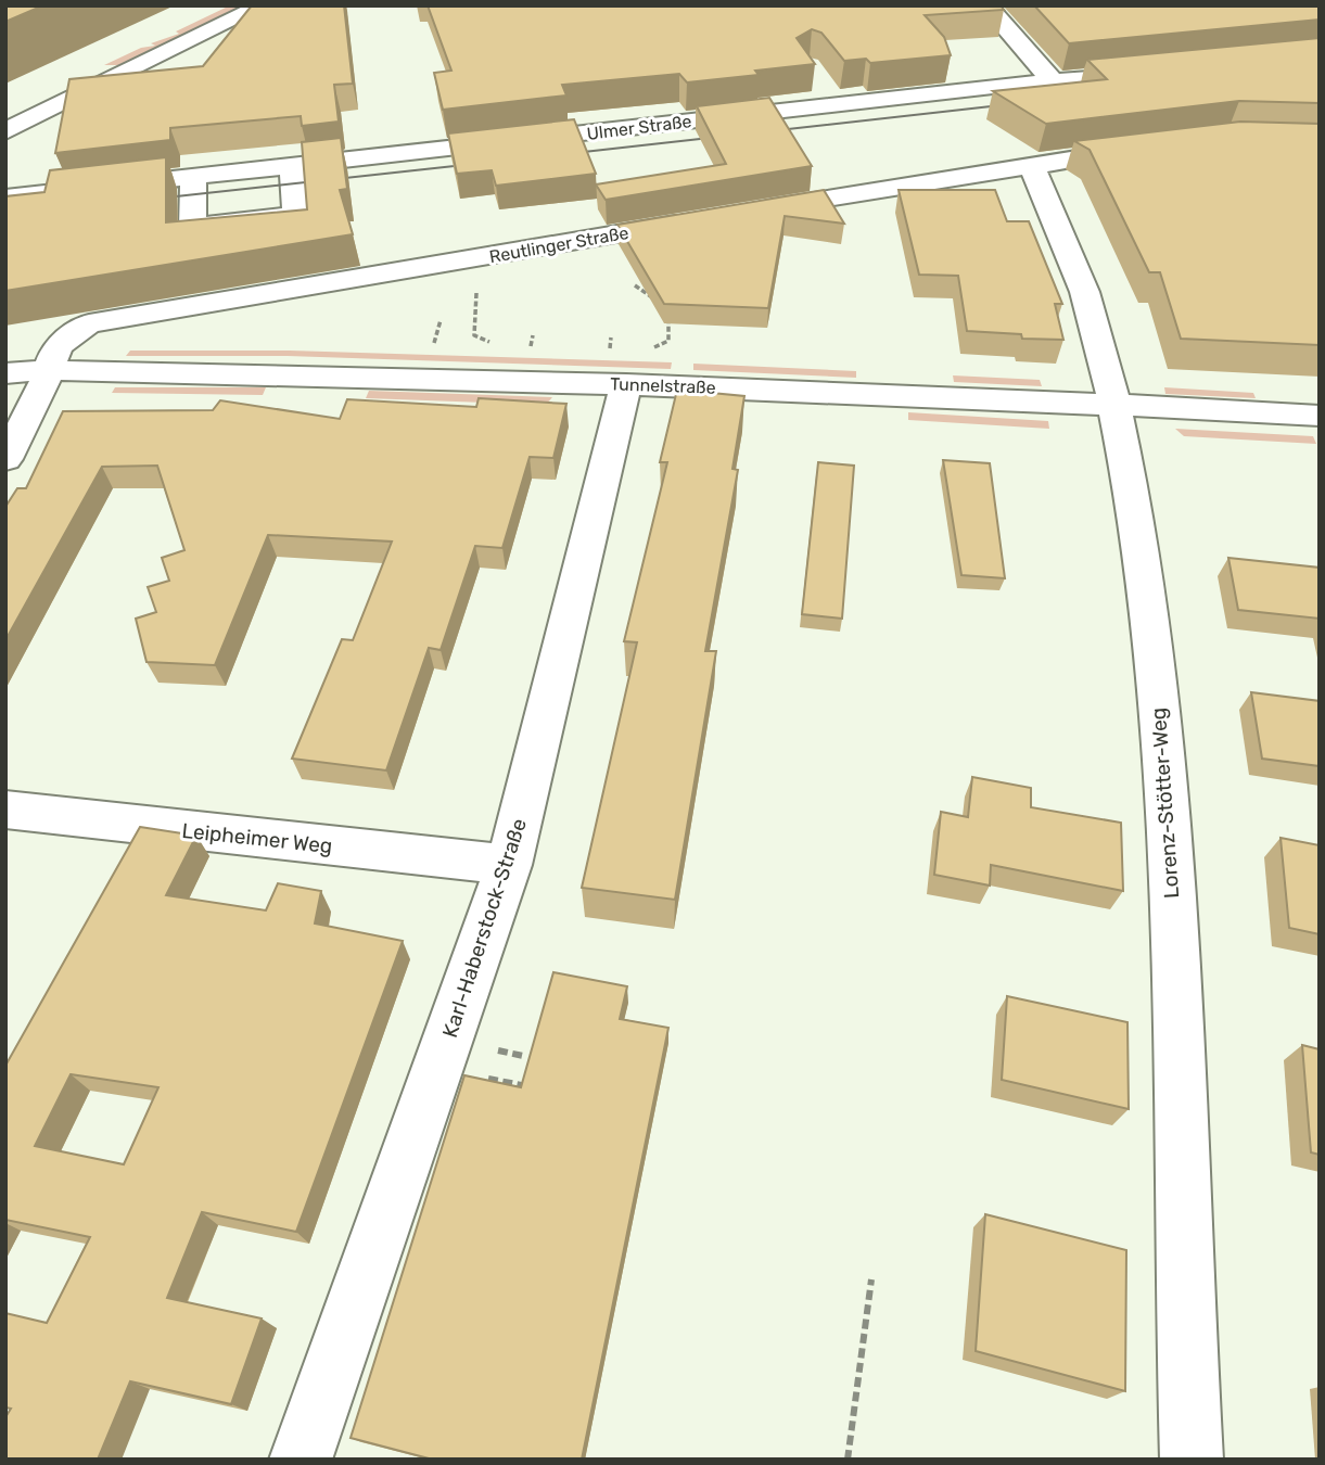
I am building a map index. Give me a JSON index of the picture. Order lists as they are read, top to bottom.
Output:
{
  "streets": {
    "street": [
      "Ulmer Straße",
      "Reutlinger Straße",
      "Tunnelstraße",
      "Lorenz-Stötter-Weg",
      "Leipheimer Weg",
      "Karl-Haberstock-Straße"
    ]
  },
  "crossings": [
    ["Reutlinger Straße", "Tunnelstraße"],
    ["Tunnelstraße", "Lorenz-Stötter-Weg"],
    ["Tunnelstraße", "Karl-Haberstock-Straße"],
    ["Leipheimer Weg", "Karl-Haberstock-Straße"]
  ]
}
